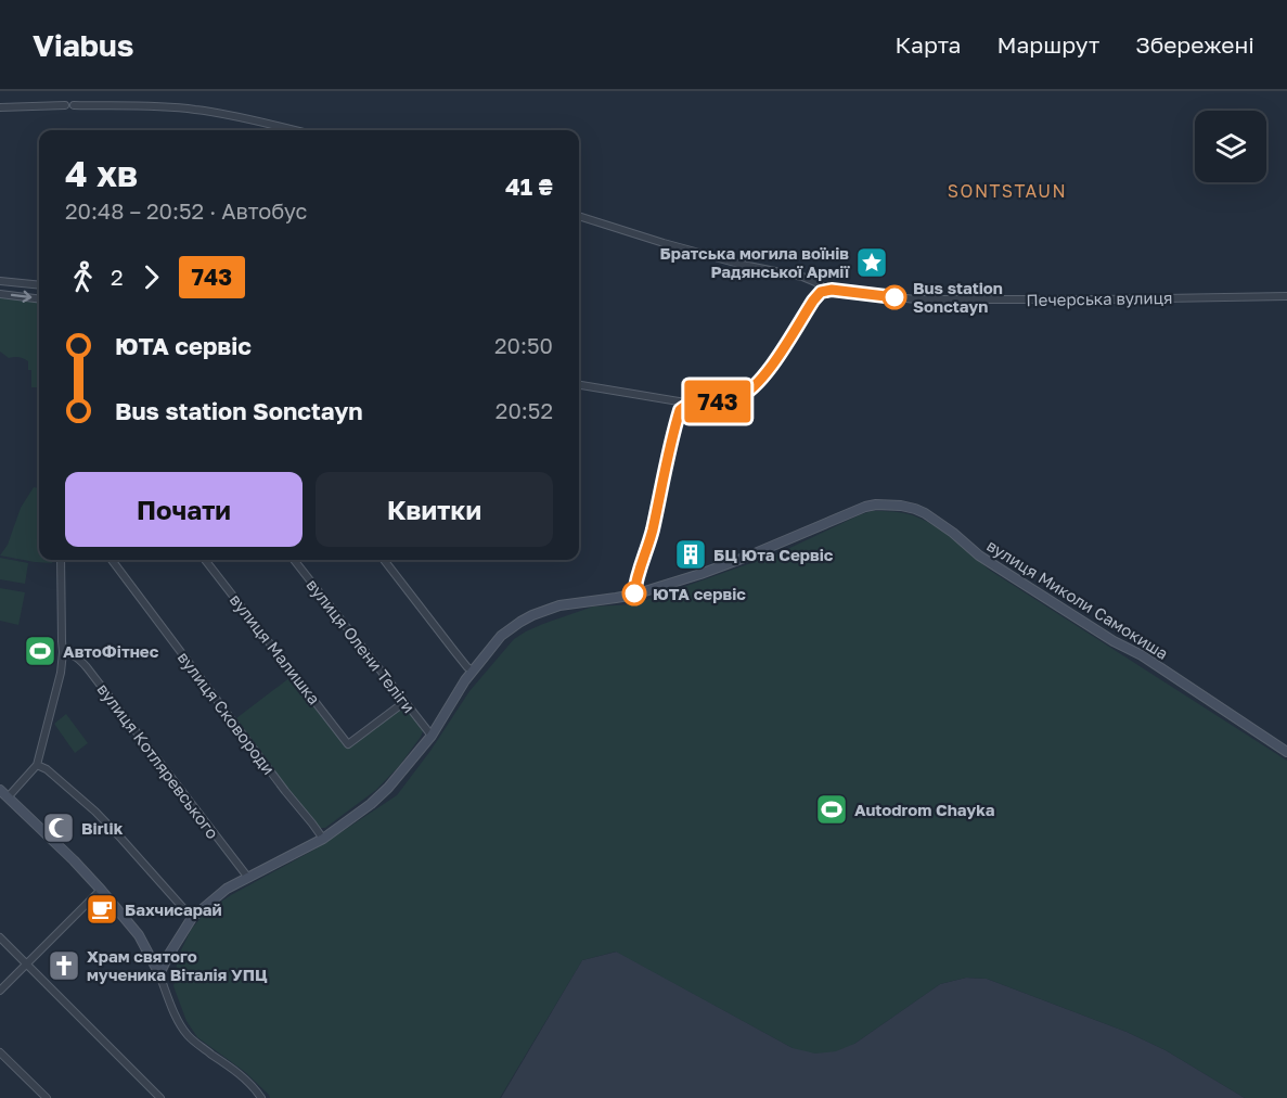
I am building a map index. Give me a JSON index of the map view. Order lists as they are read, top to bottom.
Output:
{
  "streets": {
    "street": [
      "Печерська вулиця",
      "вулиця Миколи Самокиша",
      "вулиця Олени Теліги",
      "вулиця Малишка",
      "вулиця Сковороди",
      "вулиця Котляревського"
    ]
  },
  "crossings": [
    ["вулиця Миколи Самокиша", "вулиця Олени Теліги"],
    ["вулиця Миколи Самокиша", "вулиця Сковороди"],
    ["вулиця Миколи Самокиша", "вулиця Котляревського"],
    ["вулиця Олени Теліги", "вулиця Малишка"]
  ],
  "districts": ["SONTSTAUN"],
  "places": {
    "place": ["Братська могила воїнів Радянської Армії"],
    "other": ["Bus station Sonctayn", "ЮТА сервіс"],
    "building": ["БЦ Юта Сервіс"],
    "sports": ["АвтоФітнес", "Autodrom Chayka"],
    "mosque": ["Birlik"],
    "cafe": ["Бахчисарай"],
    "church": ["Храм святого мученика Віталія УПЦ"]
  },
  "lines": ["bus line 743"],
  "page": {
    "header": "Viabus",
    "nav": ["Карта", "Маршрут", "Збережені"],
    "on_map": "743",
    "heading": ["4 хв", "20:48 – 20:52 · Автобус", "41 ₴"],
    "legs": ["2", "743"],
    "list": [
      {
        "name": "ЮТА сервіс",
        "value": "20:50"
      },
      {
        "name": "Bus station Sonctayn",
        "value": "20:52"
      }
    ],
    "buttons": ["Почати", "Квитки"]
  }
}
